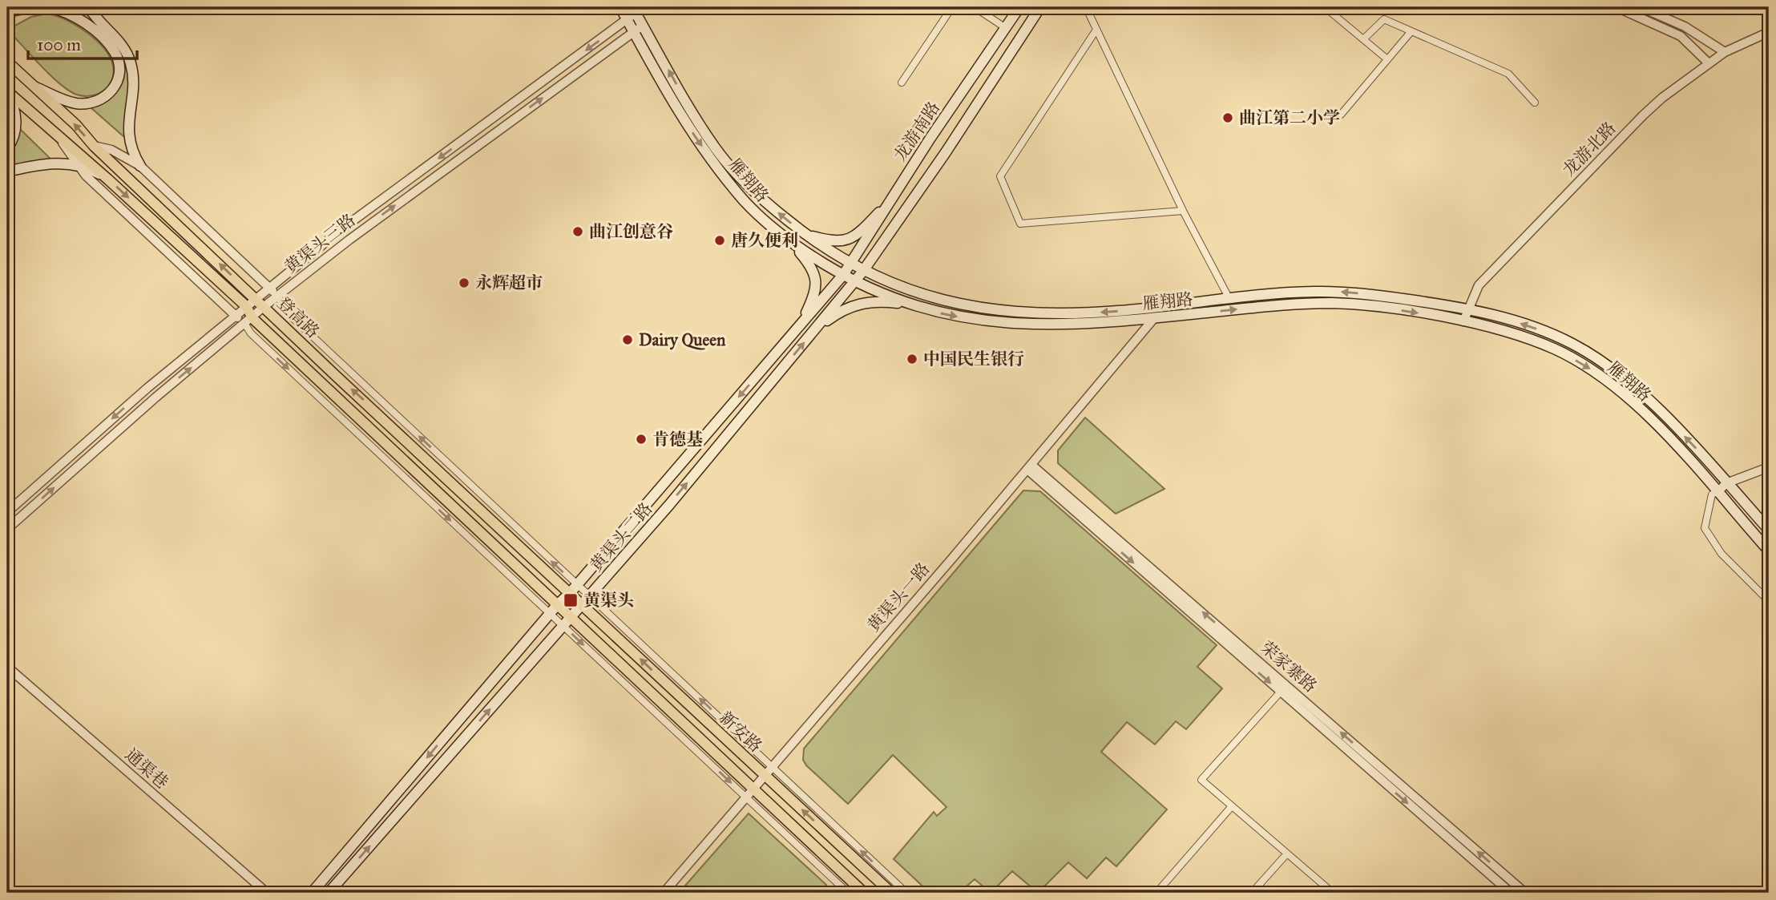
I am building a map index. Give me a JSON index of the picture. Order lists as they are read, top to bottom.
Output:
{
  "streets": {
    "main road": [
      "龙游南路",
      "雁翔路",
      "登高路",
      "黄渠头二路",
      "新安路"
    ],
    "street": [
      "龙游北路",
      "黄渠头三路",
      "黄渠头一路",
      "荣家寨路",
      "通渠巷"
    ]
  },
  "crossings": [
    ["龙游南路", "雁翔路"],
    ["龙游南路", "黄渠头二路"],
    ["龙游北路", "雁翔路"],
    ["雁翔路", "黄渠头三路"],
    ["雁翔路", "黄渠头二路"],
    ["雁翔路", "黄渠头一路"],
    ["黄渠头三路", "登高路"],
    ["登高路", "黄渠头二路"],
    ["登高路", "新安路"],
    ["黄渠头二路", "新安路"],
    ["黄渠头一路", "荣家寨路"],
    ["黄渠头一路", "新安路"]
  ],
  "places": {
    "other": [
      "曲江第二小学",
      "曲江创意谷",
      "唐久便利",
      "永辉超市",
      "Dairy Queen",
      "中国民生银行",
      "肯德基"
    ],
    "transit": ["黄渠头"]
  },
  "scale_bar": "100 m"
}
